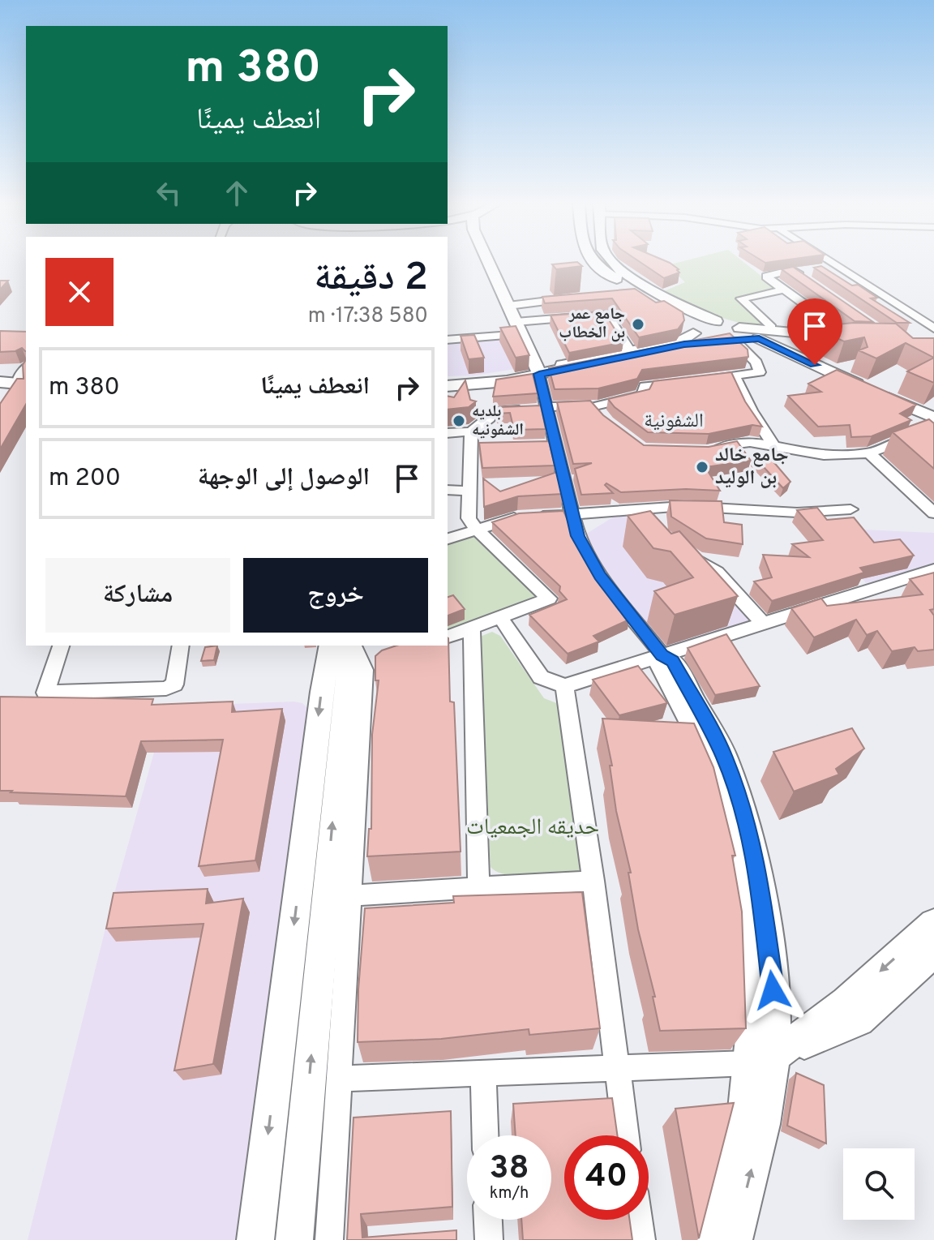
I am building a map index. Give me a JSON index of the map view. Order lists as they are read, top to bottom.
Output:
{
  "districts": ["الشفونية"],
  "parks": ["حديقه الجمعيات"],
  "places": ["جامع عمر بن الخطاب", "بلديه الشفونيه", "جامع خالد بن الوليد"],
  "page": {
    "turn": ["380 m", "انعطف يمينًا"],
    "heading": ["2 دقيقة", "580 m · 17:38"],
    "list": [
      {
        "name": "انعطف يمينًا",
        "value": "380 m"
      },
      {
        "name": "الوصول إلى الوجهة",
        "value": "200 m"
      }
    ],
    "buttons": ["خروج", "مشاركة"],
    "speed": "38 km/h",
    "limit": "40"
  }
}
